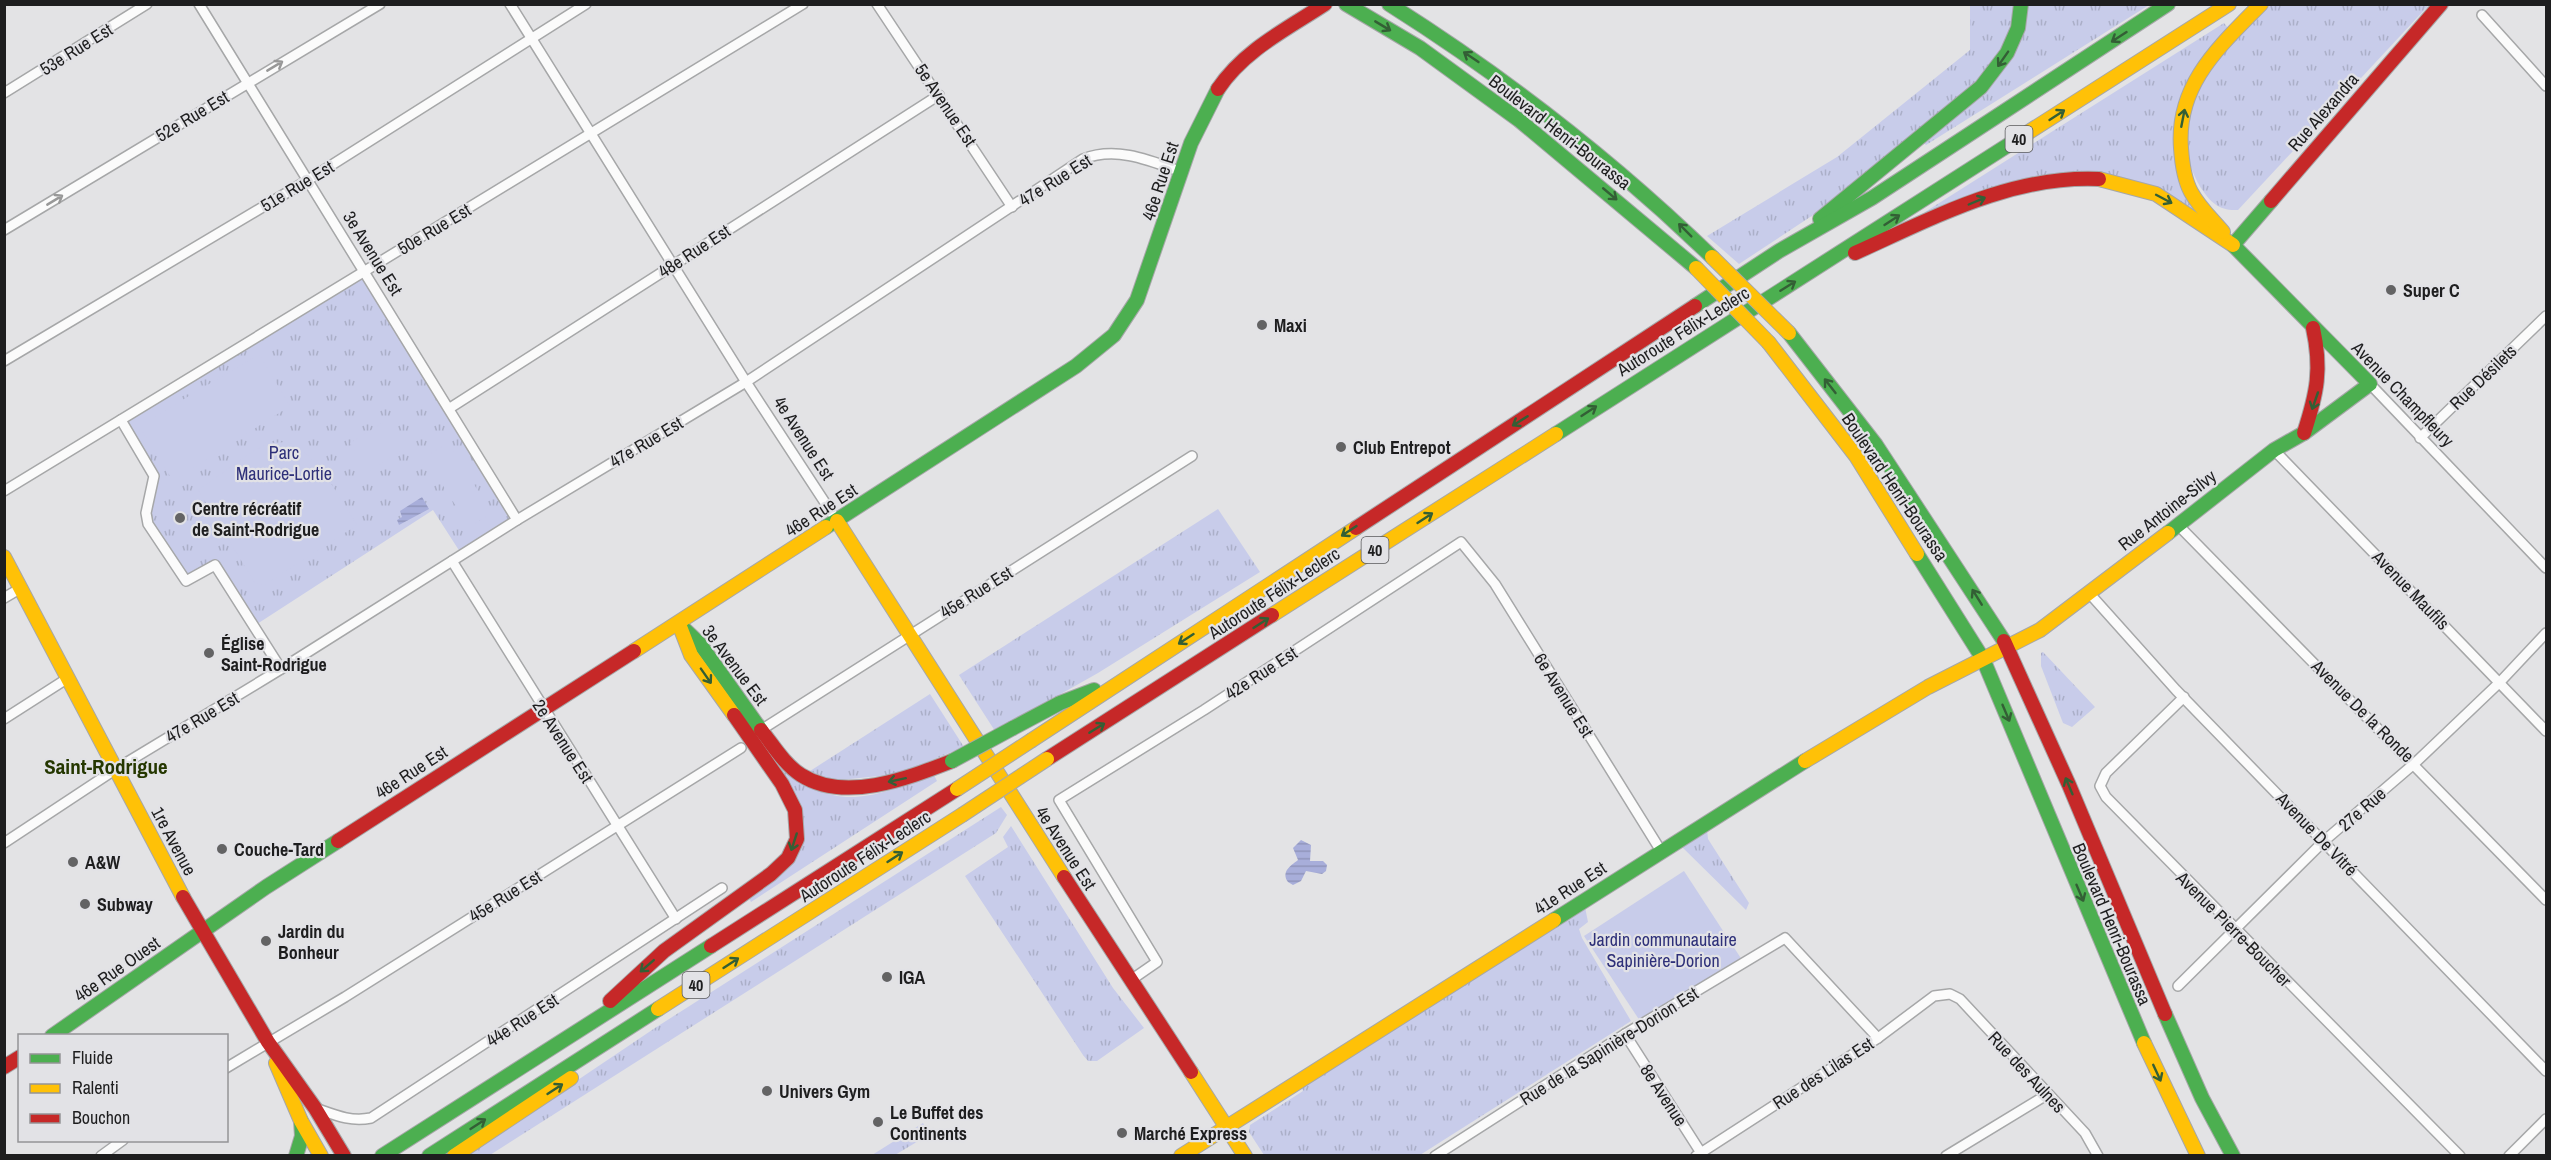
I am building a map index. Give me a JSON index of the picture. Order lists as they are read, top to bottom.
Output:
{
  "streets": {
    "main road": [
      "Rue Alexandra",
      "Boulevard Henri-Bourassa",
      "40",
      "46e Rue Est",
      "3e Avenue Est",
      "Autoroute Félix-Leclerc",
      "Avenue Champfleury",
      "4e Avenue Est",
      "Rue Antoine-Silvy",
      "1re Avenue",
      "41e Rue Est",
      "46e Rue Ouest"
    ],
    "street": [
      "53e Rue Est",
      "5e Avenue Est",
      "52e Rue Est",
      "47e Rue Est",
      "51e Rue Est",
      "50e Rue Est",
      "48e Rue Est",
      "Rue Désilets",
      "Avenue Maufils",
      "45e Rue Est",
      "42e Rue Est",
      "6e Avenue Est",
      "Avenue De la Ronde",
      "2e Avenue Est",
      "27e Rue",
      "Avenue De Vitré",
      "Avenue Pierre-Boucher",
      "44e Rue Est",
      "Rue de la Sapinière-Dorion Est",
      "Rue des Aulnes",
      "Rue des Lilas Est",
      "8e Avenue"
    ]
  },
  "crossings": [
    ["5e Avenue Est", "47e Rue Est"],
    ["5e Avenue Est", "48e Rue Est"],
    ["Rue Alexandra", "Avenue Champfleury"],
    ["52e Rue Est", "3e Avenue Est"],
    ["Boulevard Henri-Bourassa", "Rue Antoine-Silvy"],
    ["Boulevard Henri-Bourassa", "41e Rue Est"],
    ["47e Rue Est", "46e Rue Est"],
    ["47e Rue Est", "3e Avenue Est"],
    ["47e Rue Est", "4e Avenue Est"],
    ["47e Rue Est", "2e Avenue Est"],
    ["47e Rue Est", "1re Avenue"],
    ["46e Rue Est", "3e Avenue Est"],
    ["46e Rue Est", "4e Avenue Est"],
    ["46e Rue Est", "2e Avenue Est"],
    ["46e Rue Est", "1re Avenue"],
    ["46e Rue Est", "46e Rue Ouest"],
    ["51e Rue Est", "3e Avenue Est"],
    ["51e Rue Est", "4e Avenue Est"],
    ["50e Rue Est", "3e Avenue Est"],
    ["50e Rue Est", "4e Avenue Est"],
    ["48e Rue Est", "3e Avenue Est"],
    ["48e Rue Est", "4e Avenue Est"],
    ["3e Avenue Est", "Autoroute Félix-Leclerc"],
    ["3e Avenue Est", "45e Rue Est"],
    ["Rue Désilets", "Avenue Champfleury"],
    ["Avenue Champfleury", "Rue Antoine-Silvy"],
    ["4e Avenue Est", "45e Rue Est"],
    ["4e Avenue Est", "42e Rue Est"],
    ["4e Avenue Est", "41e Rue Est"],
    ["Rue Antoine-Silvy", "Avenue Maufils"],
    ["Rue Antoine-Silvy", "Avenue De la Ronde"],
    ["Rue Antoine-Silvy", "Avenue De Vitré"],
    ["Rue Antoine-Silvy", "41e Rue Est"],
    ["Avenue Maufils", "27e Rue"],
    ["45e Rue Est", "2e Avenue Est"],
    ["45e Rue Est", "1re Avenue"],
    ["42e Rue Est", "6e Avenue Est"],
    ["6e Avenue Est", "41e Rue Est"],
    ["Avenue De la Ronde", "27e Rue"],
    ["2e Avenue Est", "44e Rue Est"],
    ["27e Rue", "Avenue De Vitré"],
    ["27e Rue", "Avenue Pierre-Boucher"],
    ["Avenue De Vitré", "Avenue Pierre-Boucher"],
    ["1re Avenue", "46e Rue Ouest"],
    ["1re Avenue", "44e Rue Est"],
    ["Rue de la Sapinière-Dorion Est", "Rue des Lilas Est"],
    ["Rue de la Sapinière-Dorion Est", "8e Avenue"],
    ["Rue des Aulnes", "Rue des Lilas Est"],
    ["Rue des Lilas Est", "8e Avenue"]
  ],
  "one_way": ["52e Rue Est"],
  "districts": ["Saint-Rodrigue"],
  "parks": ["Parc Maurice-Lortie", "Jardin communautaire Sapinière-Dorion"],
  "places": [
    "Super C",
    "Maxi",
    "Club Entrepot",
    "Centre récréatif de Saint-Rodrigue",
    "Église Saint-Rodrigue",
    "Couche-Tard",
    "A&W",
    "Subway",
    "Jardin du Bonheur",
    "IGA",
    "Univers Gym",
    "Le Buffet des Continents",
    "Marché Express"
  ],
  "legend": ["Fluide", "Ralenti", "Bouchon"]
}
